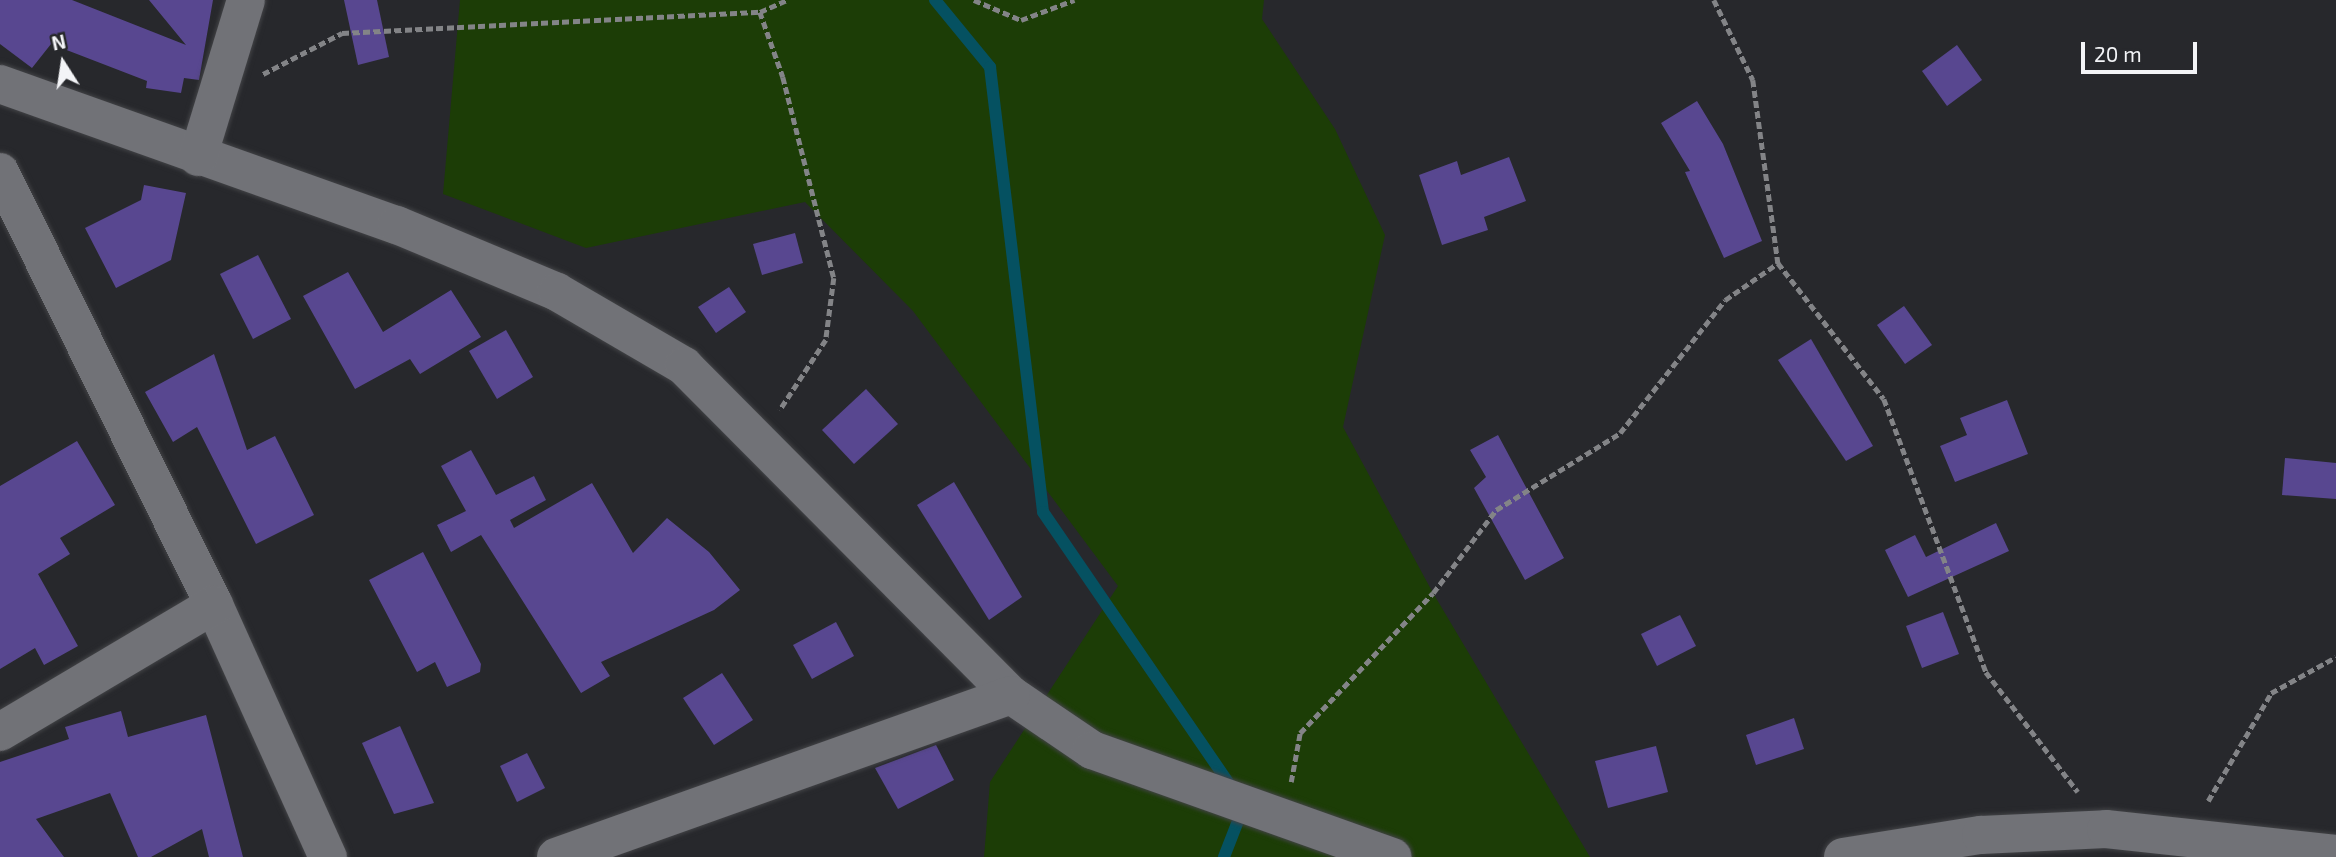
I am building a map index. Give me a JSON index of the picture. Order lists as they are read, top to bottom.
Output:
{
  "scale_bar": "20 m",
  "north": "top"
}
